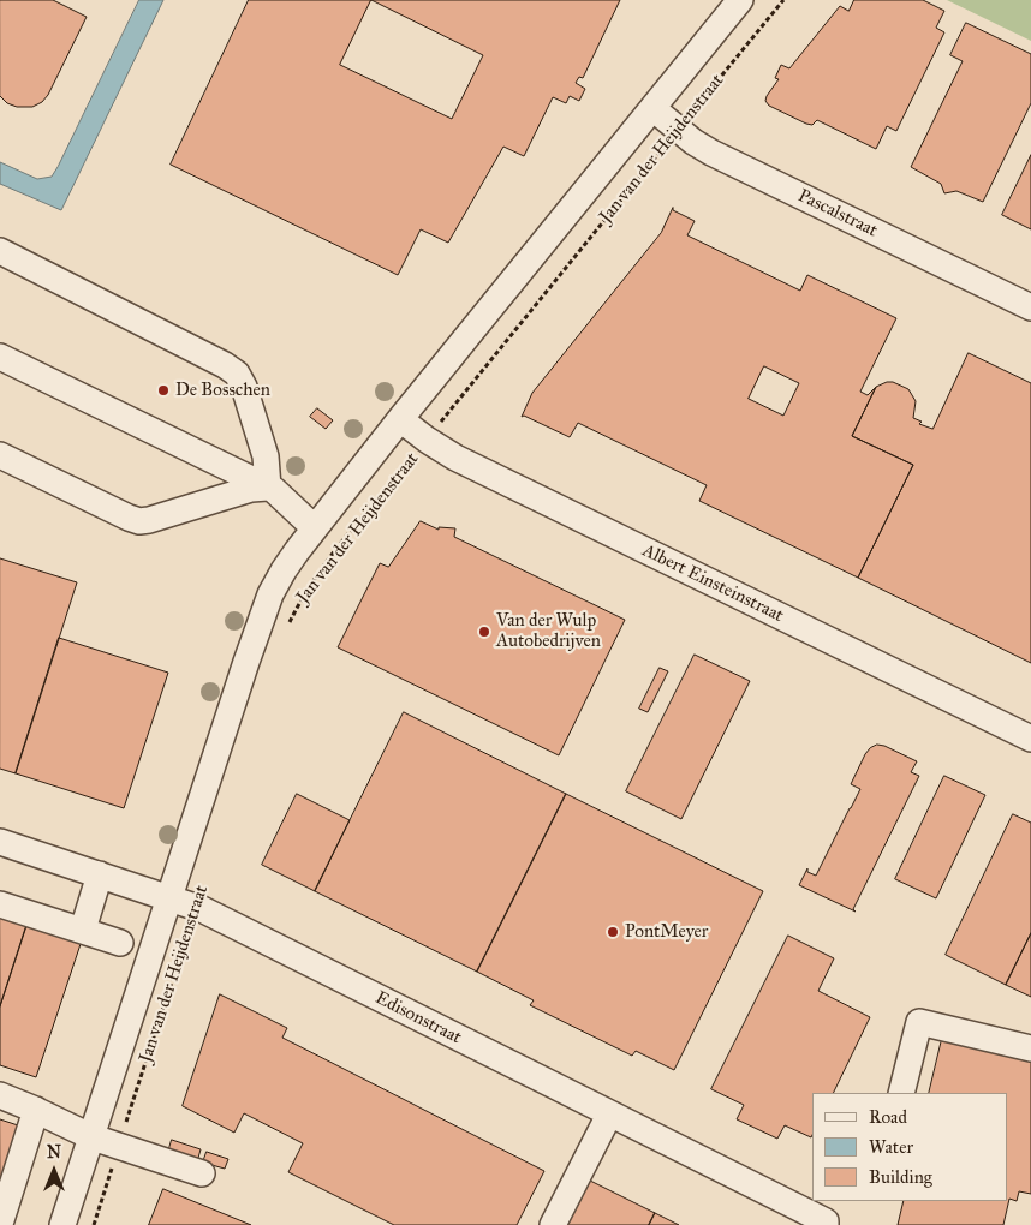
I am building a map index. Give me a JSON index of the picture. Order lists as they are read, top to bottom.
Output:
{
  "streets": {
    "street": [
      "Jan van der Heijdenstraat",
      "Pascalstraat",
      "Albert Einsteinstraat",
      "Edisonstraat"
    ]
  },
  "crossings": [
    ["Jan van der Heijdenstraat", "Pascalstraat"],
    ["Jan van der Heijdenstraat", "Albert Einsteinstraat"],
    ["Jan van der Heijdenstraat", "Edisonstraat"]
  ],
  "places": ["De Bosschen", "Van der Wulp Autobedrijven", "PontMeyer"],
  "legend": ["Road", "Water", "Building"],
  "north": "top"
}
